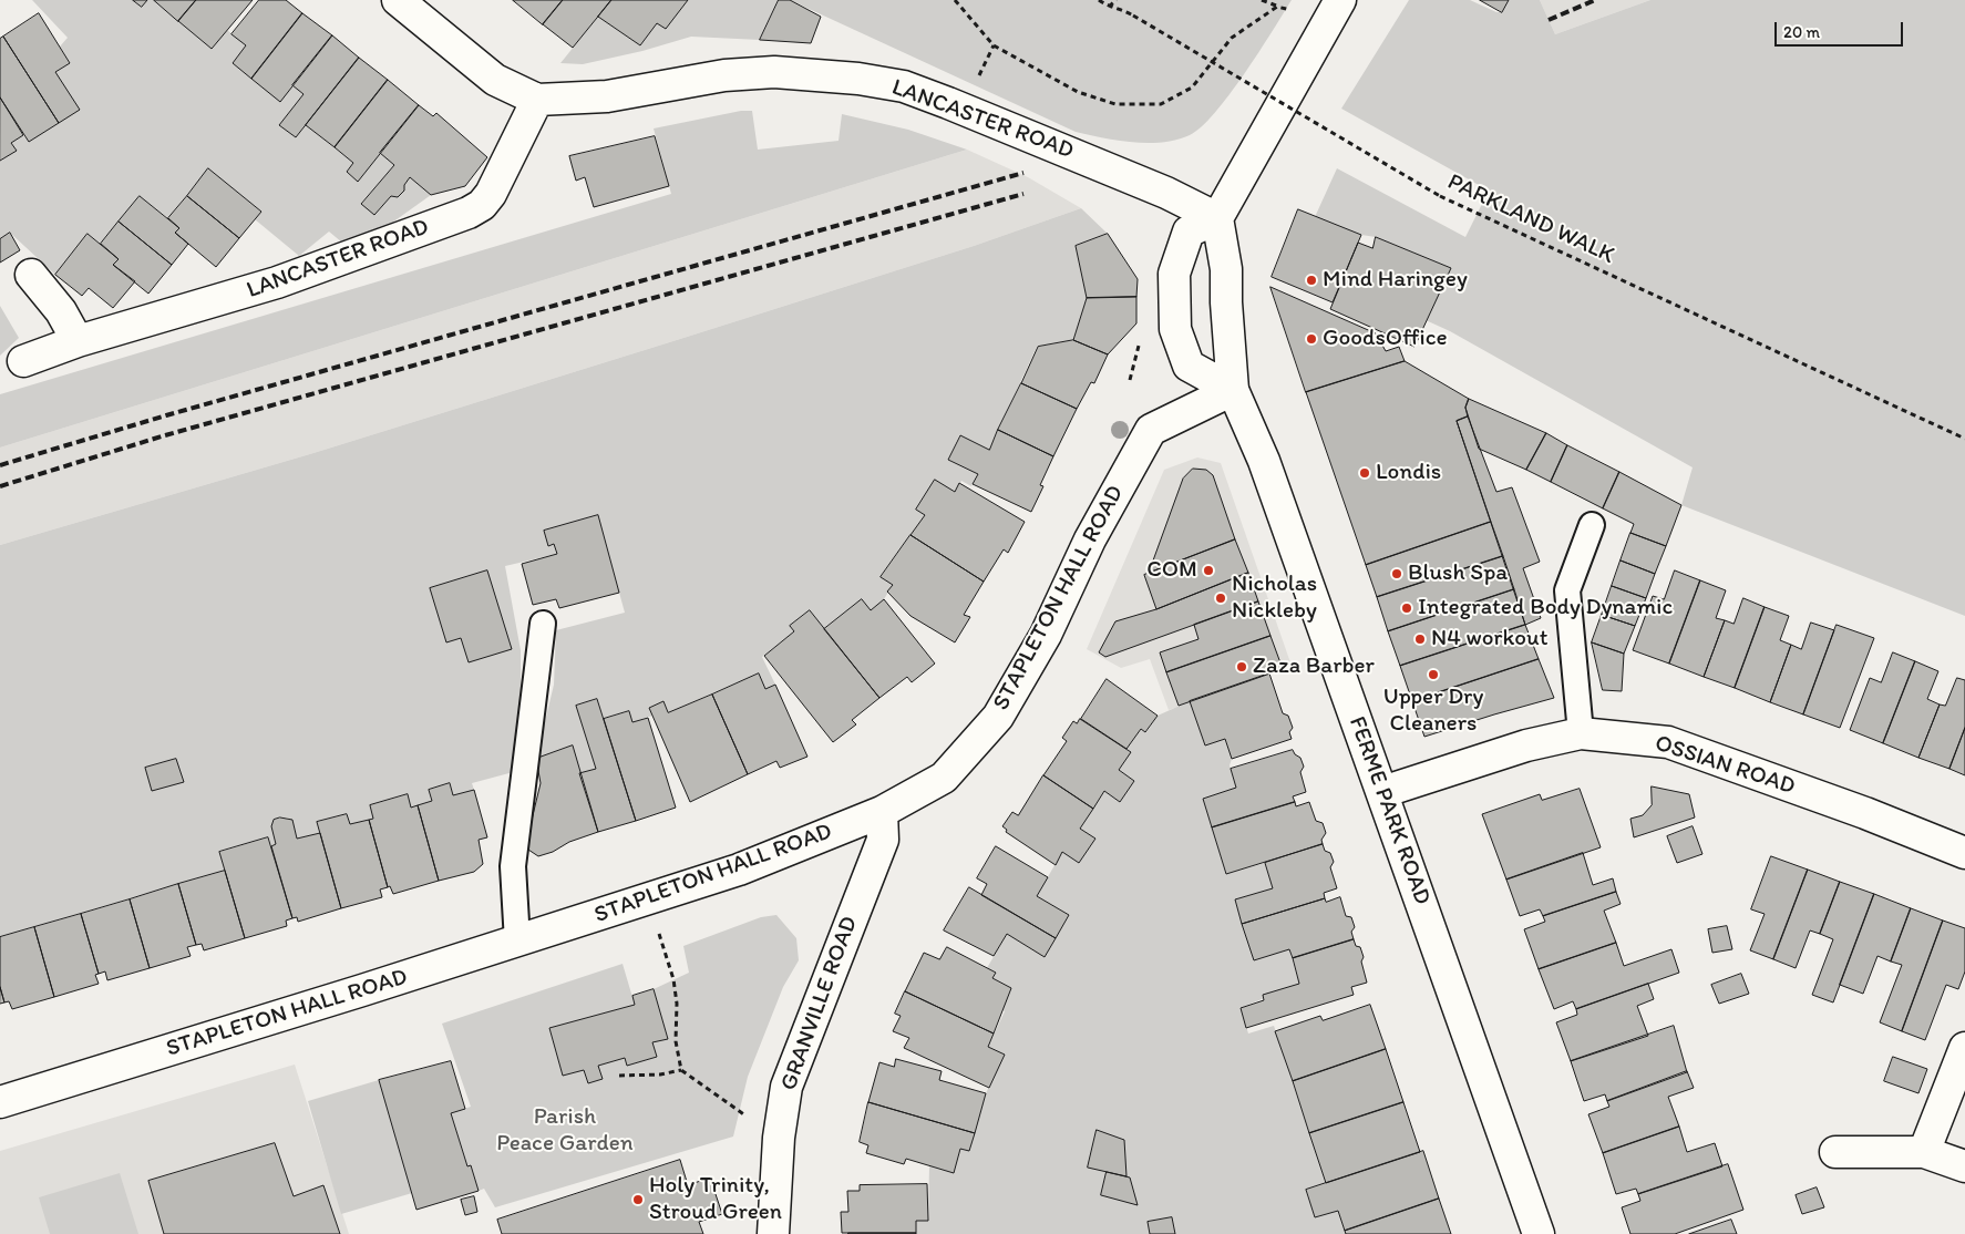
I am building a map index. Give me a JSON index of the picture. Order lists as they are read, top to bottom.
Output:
{
  "streets": {
    "street": [
      "LANCASTER ROAD",
      "STAPLETON HALL ROAD",
      "OSSIAN ROAD",
      "FERME PARK ROAD",
      "GRANVILLE ROAD"
    ],
    "path": ["PARKLAND WALK"]
  },
  "crossings": [
    ["STAPLETON HALL ROAD", "FERME PARK ROAD"],
    ["STAPLETON HALL ROAD", "GRANVILLE ROAD"],
    ["OSSIAN ROAD", "FERME PARK ROAD"]
  ],
  "parks": ["Parish Peace Garden"],
  "places": [
    "Mind Haringey",
    "GoodsOffice",
    "Londis",
    "COM",
    "Blush Spa",
    "Nicholas Nickleby",
    "Integrated Body Dynamic",
    "N4 workout",
    "Zaza Barber",
    "Upper Dry Cleaners",
    "Holy Trinity, Stroud Green"
  ],
  "scale_bar": "20 m"
}
